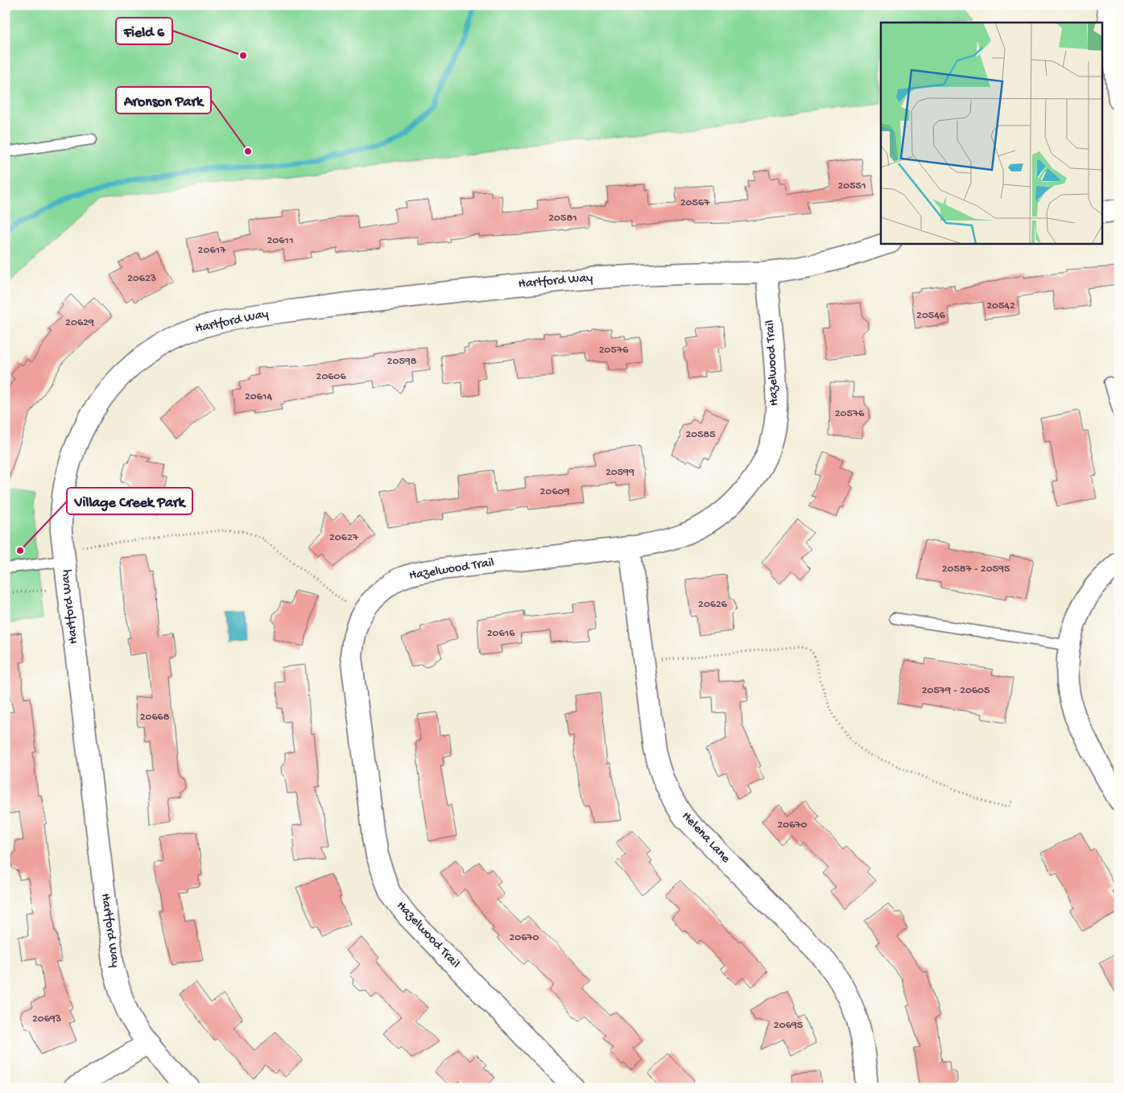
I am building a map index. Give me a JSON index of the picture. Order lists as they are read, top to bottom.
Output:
{
  "streets": {
    "street": ["Hartford Way", "Hazelwood Trail", "Helena Lane"]
  },
  "crossings": [
    ["Hartford Way", "Hazelwood Trail"],
    ["Hazelwood Trail", "Helena Lane"]
  ],
  "places": ["Field 6", "Aronson Park", "Village Creek Park"],
  "house_numbers": [
    "20551",
    "20567",
    "20581",
    "20611",
    "20617",
    "20623",
    "20542",
    "20546",
    "20629",
    "20576",
    "20598",
    "20606",
    "20614",
    "20576",
    "20585",
    "20599",
    "20609",
    "20627",
    "20587 - 20595",
    "20626",
    "20616",
    "20579 - 20605",
    "20668",
    "20670",
    "20670",
    "20693",
    "20695"
  ]
}
